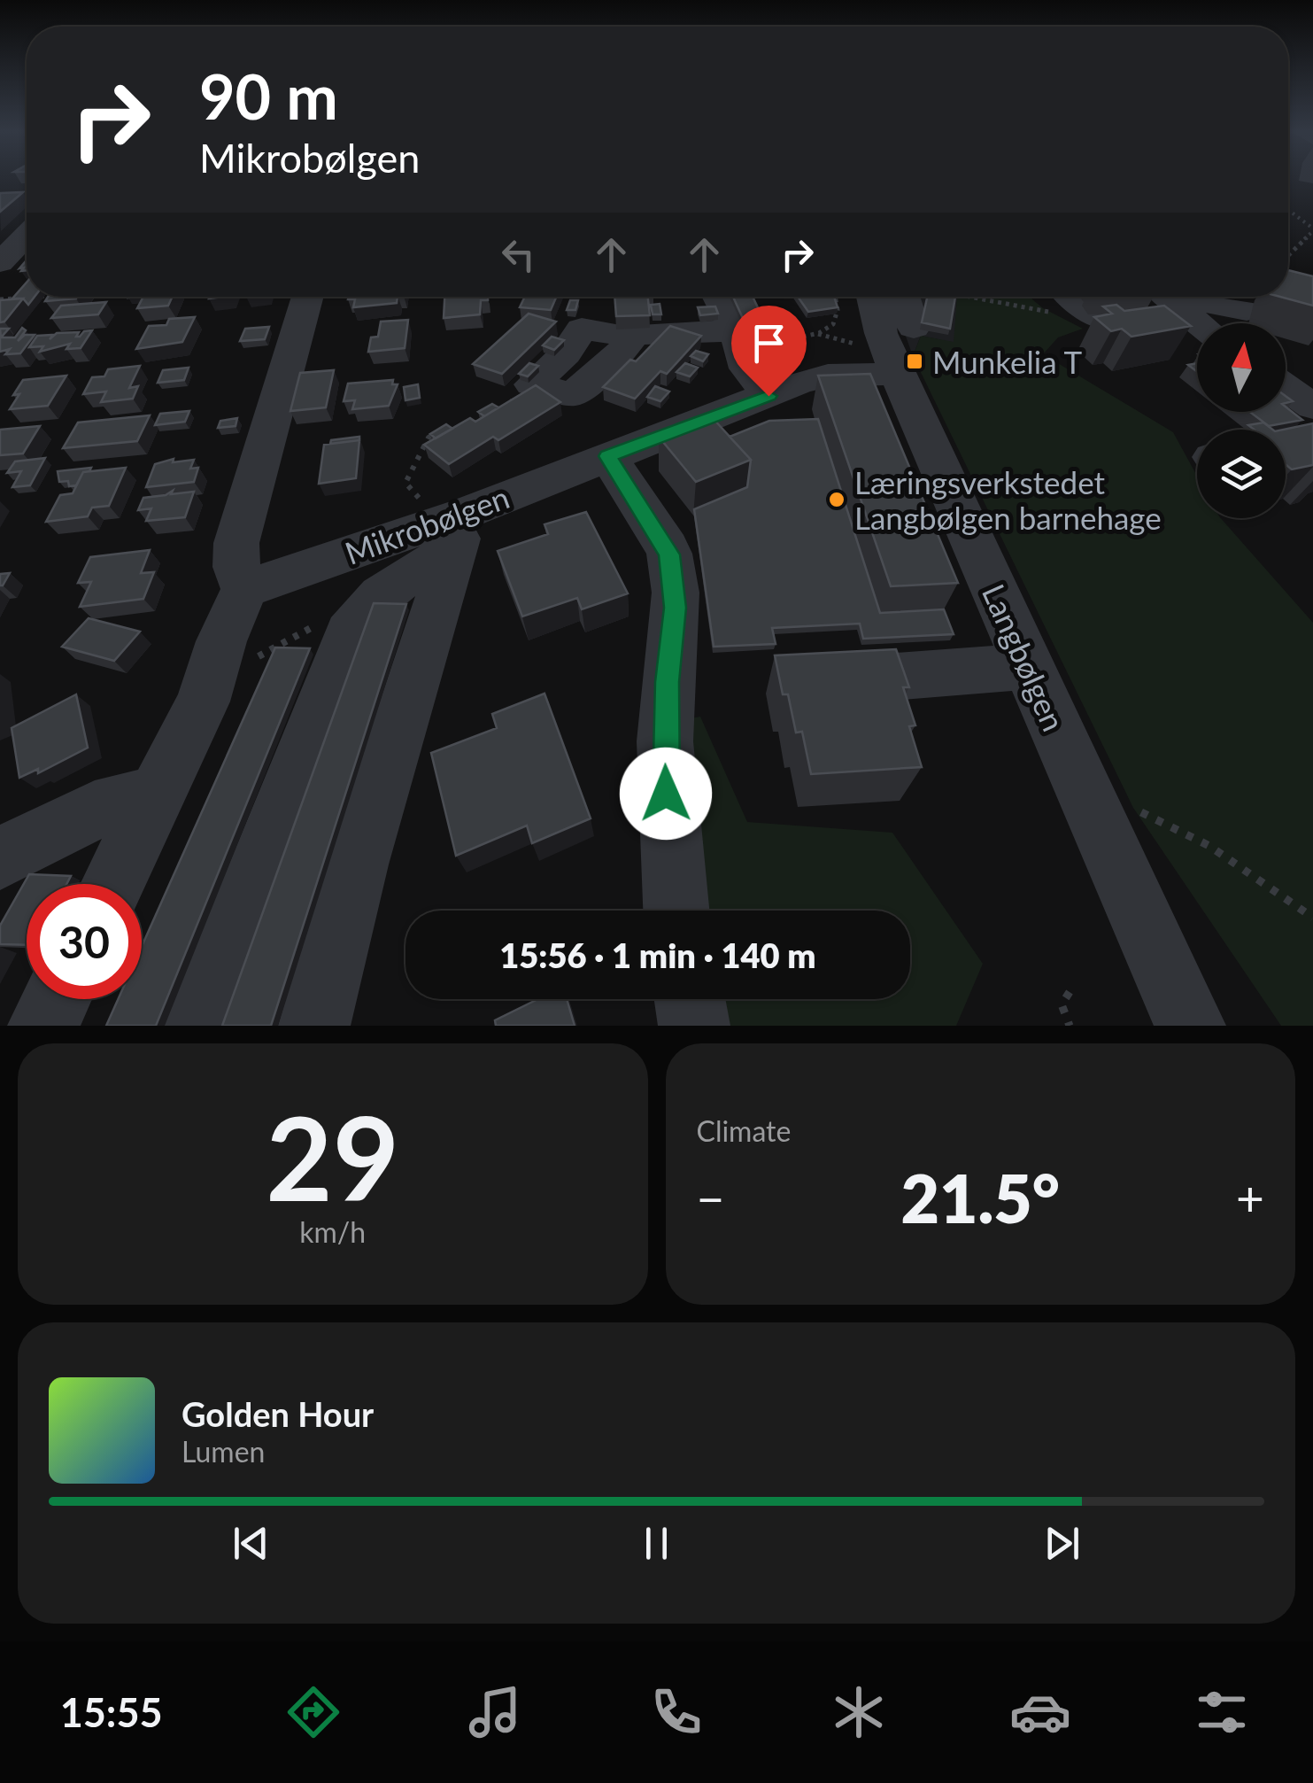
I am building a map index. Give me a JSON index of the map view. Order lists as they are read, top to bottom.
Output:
{
  "streets": {
    "street": ["Mikrobølgen", "Langbølgen"]
  },
  "crossings": [
    ["Mikrobølgen", "Langbølgen"]
  ],
  "places": {
    "transit": ["Munkelia T"],
    "other": ["Læringsverkstedet Langbølgen barnehage"]
  },
  "north": "top",
  "page": {
    "turn": ["90 m", "Mikrobølgen"],
    "limit": "30",
    "trip": "15:56 · 1 min · 140 m",
    "tile": [
      ["29", "km/h"],
      "Climate"
    ],
    "heat": ["−", "21.5°", "+"],
    "song": ["Golden Hour", "Lumen"],
    "tabs": "15:55"
  }
}
